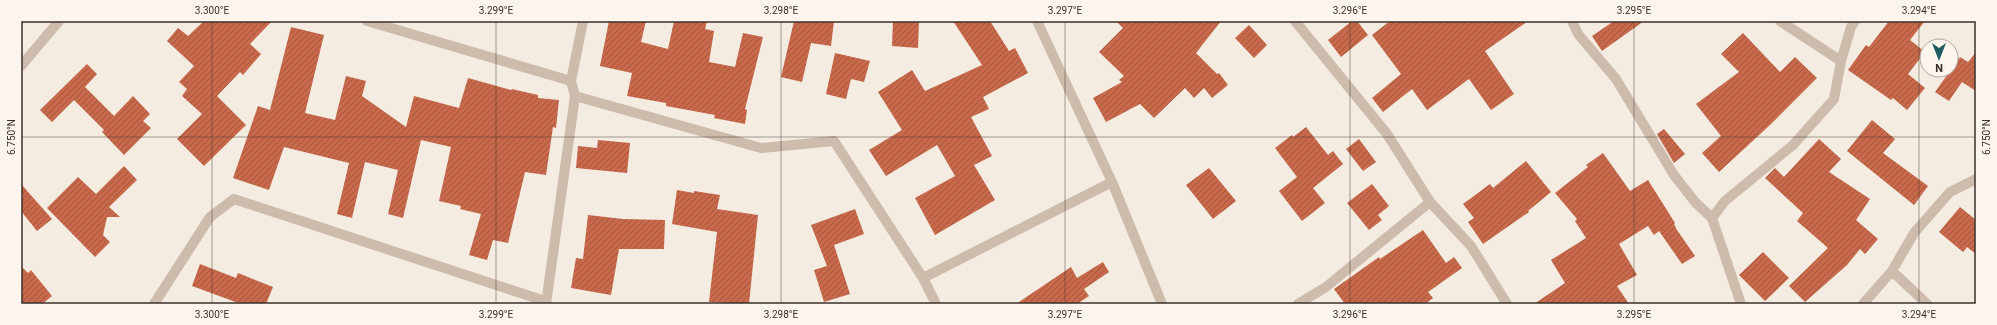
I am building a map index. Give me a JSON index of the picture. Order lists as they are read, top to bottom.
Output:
{
  "north": "bottom",
  "coordinates": [
    "3.300°E",
    "3.299°E",
    "3.298°E",
    "3.297°E",
    "3.296°E",
    "3.295°E",
    "3.294°E",
    "6.750°N"
  ]
}
